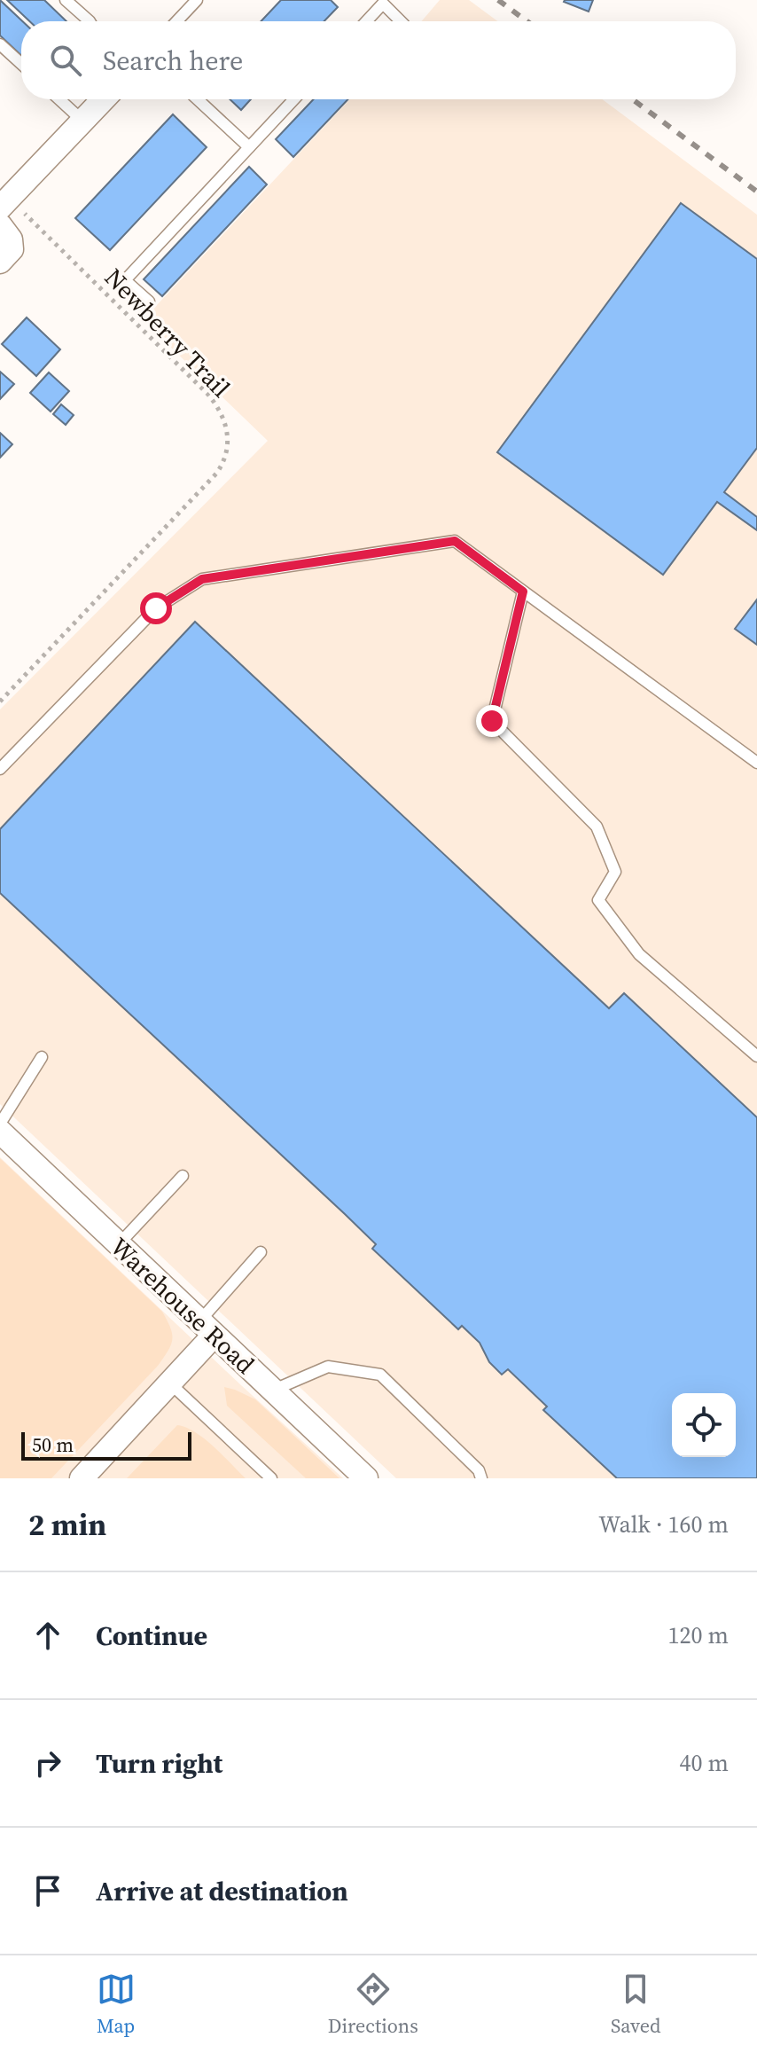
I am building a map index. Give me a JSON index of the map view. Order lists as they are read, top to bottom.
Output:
{
  "streets": {
    "street": ["Warehouse Road"],
    "path": ["Newberry Trail"]
  },
  "scale_bar": "50 m",
  "page": {
    "search": "Search here",
    "scale": "50 m",
    "heading": ["2 min", "Walk · 160 m"],
    "list": [
      ["Continue", "120 m"],
      ["Turn right", "40 m"],
      "Arrive at destination"
    ],
    "nav": ["Map", "Directions", "Saved"]
  }
}
